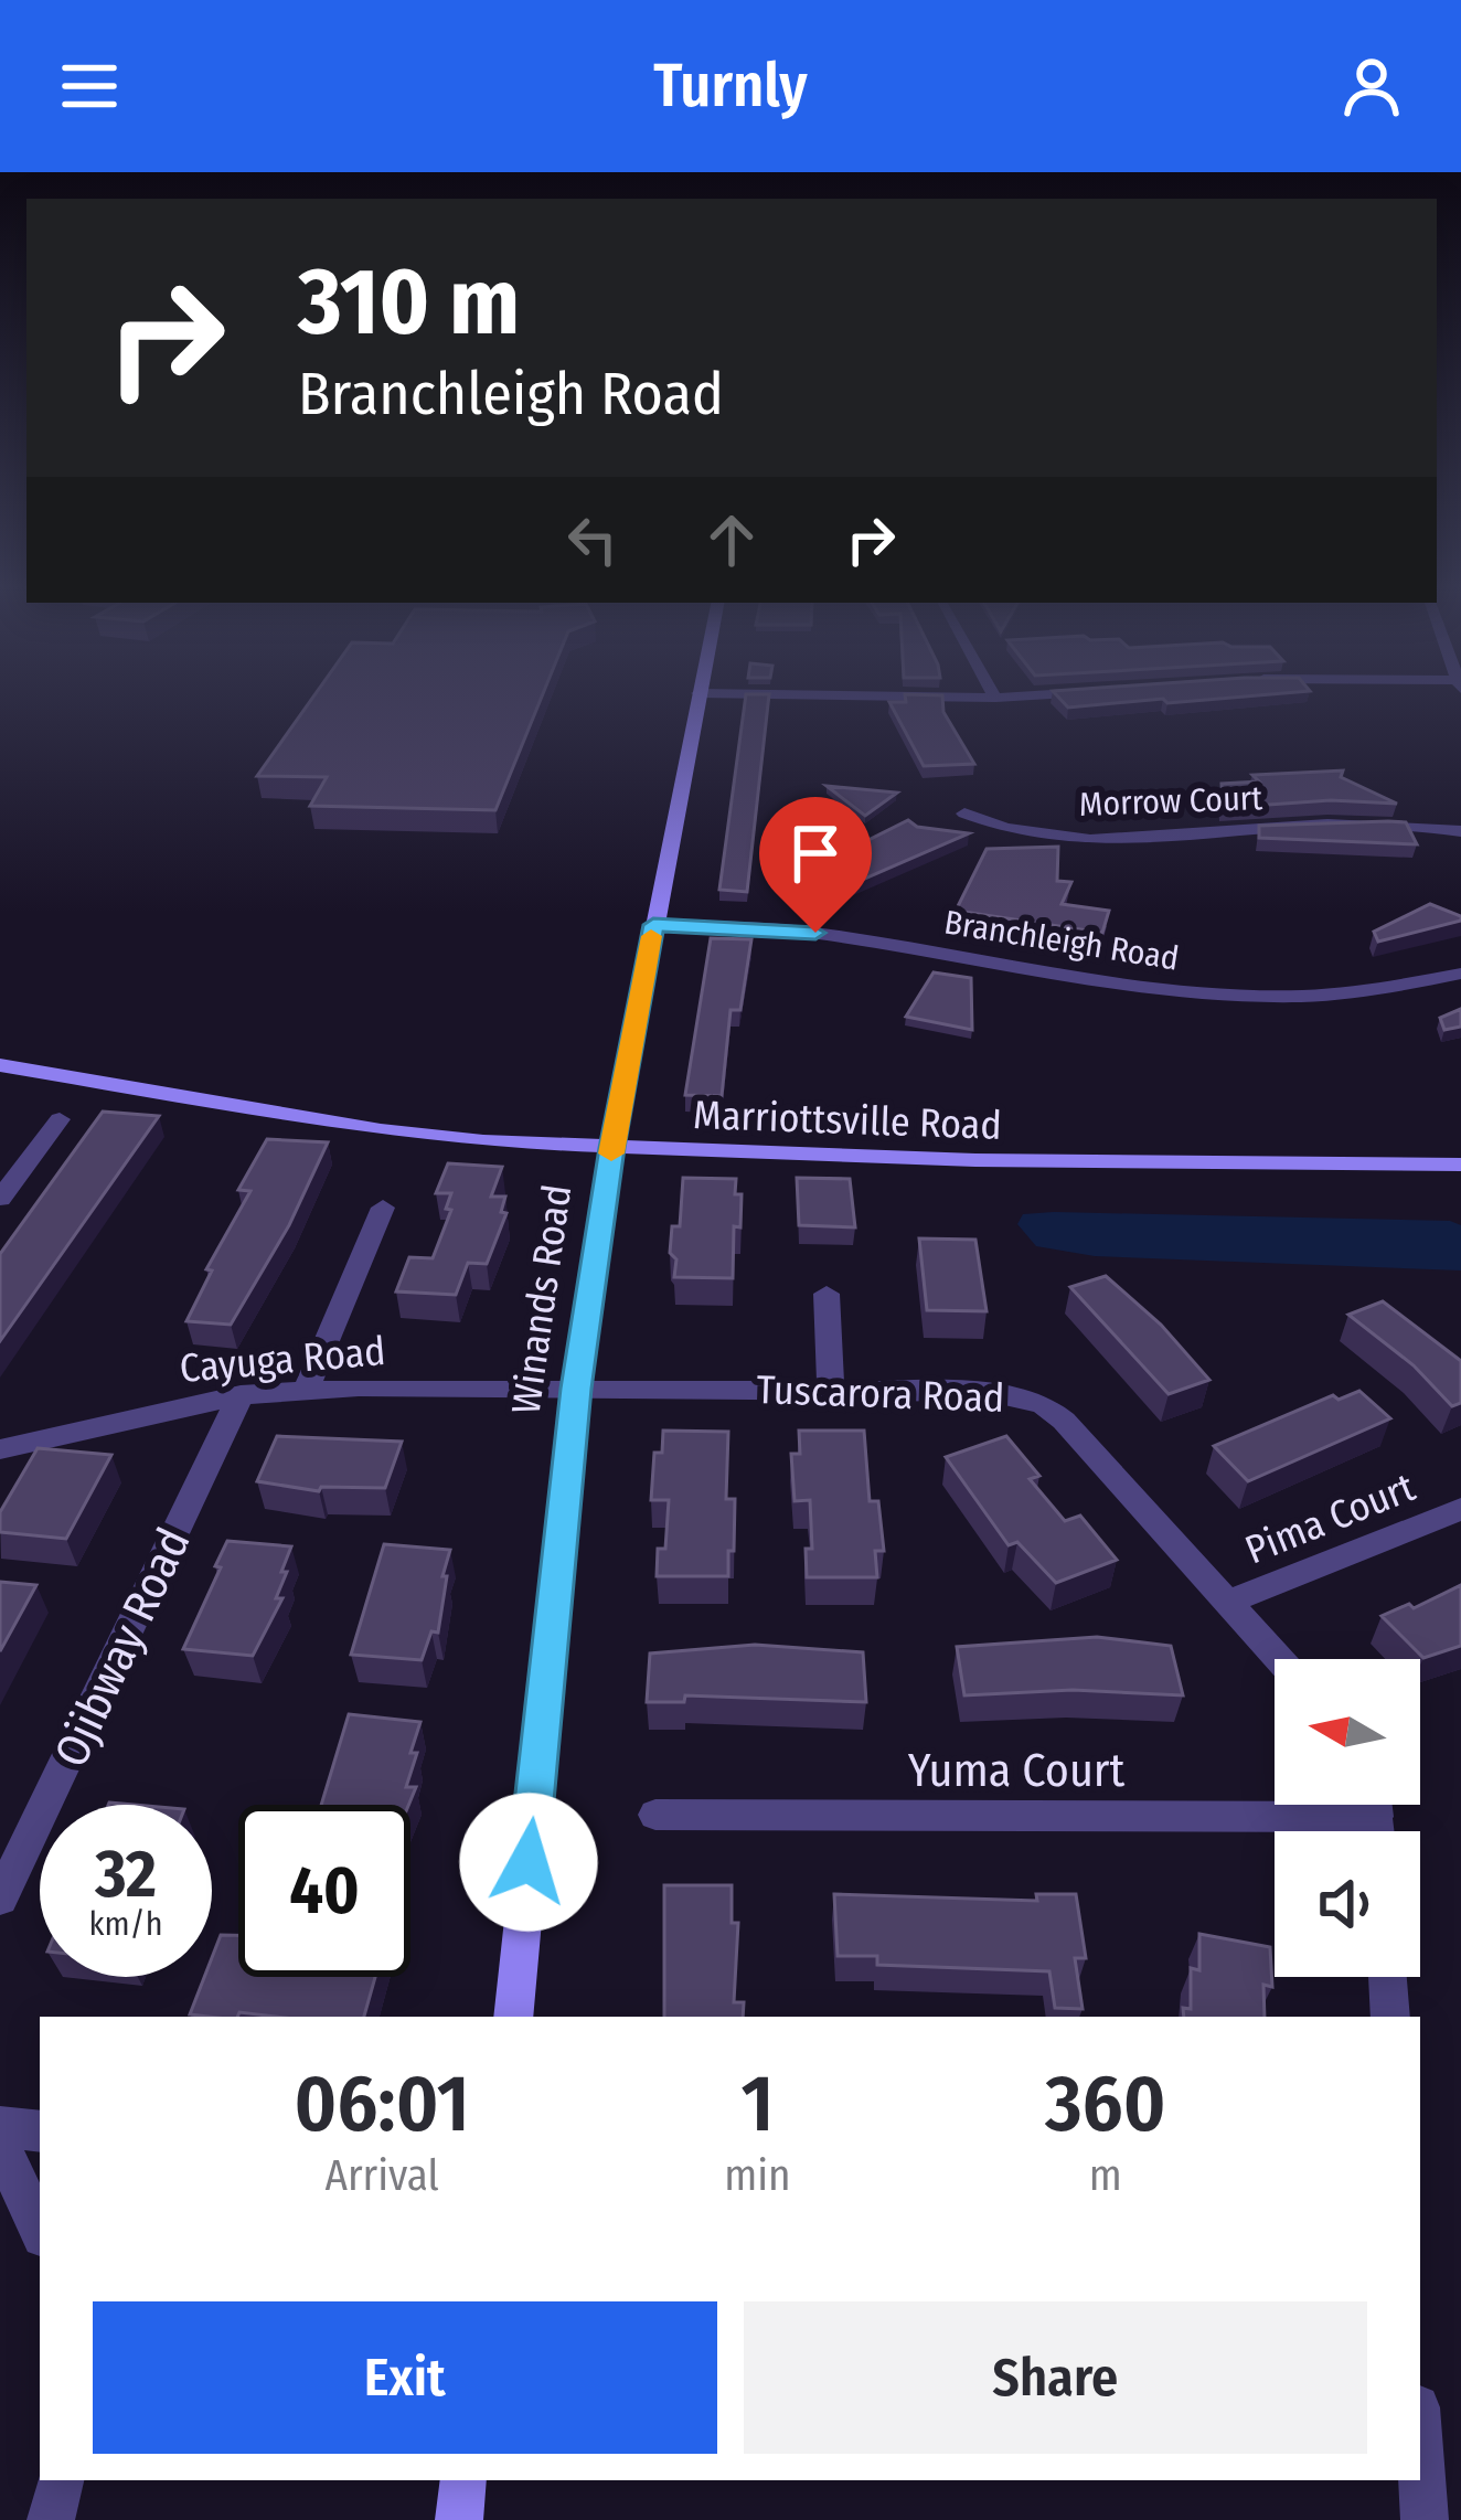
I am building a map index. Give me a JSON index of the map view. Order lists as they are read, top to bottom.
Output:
{
  "streets": {
    "street": [
      "Morrow Court",
      "Branchleigh Road",
      "Marriottsville Road",
      "Winands Road",
      "Cayuga Road",
      "Tuscarora Road",
      "Pima Court",
      "Ojibway Road",
      "Yuma Court"
    ]
  },
  "crossings": [
    ["Branchleigh Road", "Winands Road"],
    ["Marriottsville Road", "Winands Road"],
    ["Winands Road", "Cayuga Road"],
    ["Winands Road", "Tuscarora Road"],
    ["Cayuga Road", "Tuscarora Road"],
    ["Cayuga Road", "Ojibway Road"],
    ["Tuscarora Road", "Pima Court"]
  ],
  "north": "left",
  "page": {
    "header": "Turnly",
    "turn": ["310 m", "Branchleigh Road"],
    "speed": "32 km/h",
    "limit": "40",
    "eta": [
      "06:01",
      "Arrival",
      "1",
      "min",
      "360",
      "m"
    ],
    "buttons": ["Exit", "Share"]
  }
}
